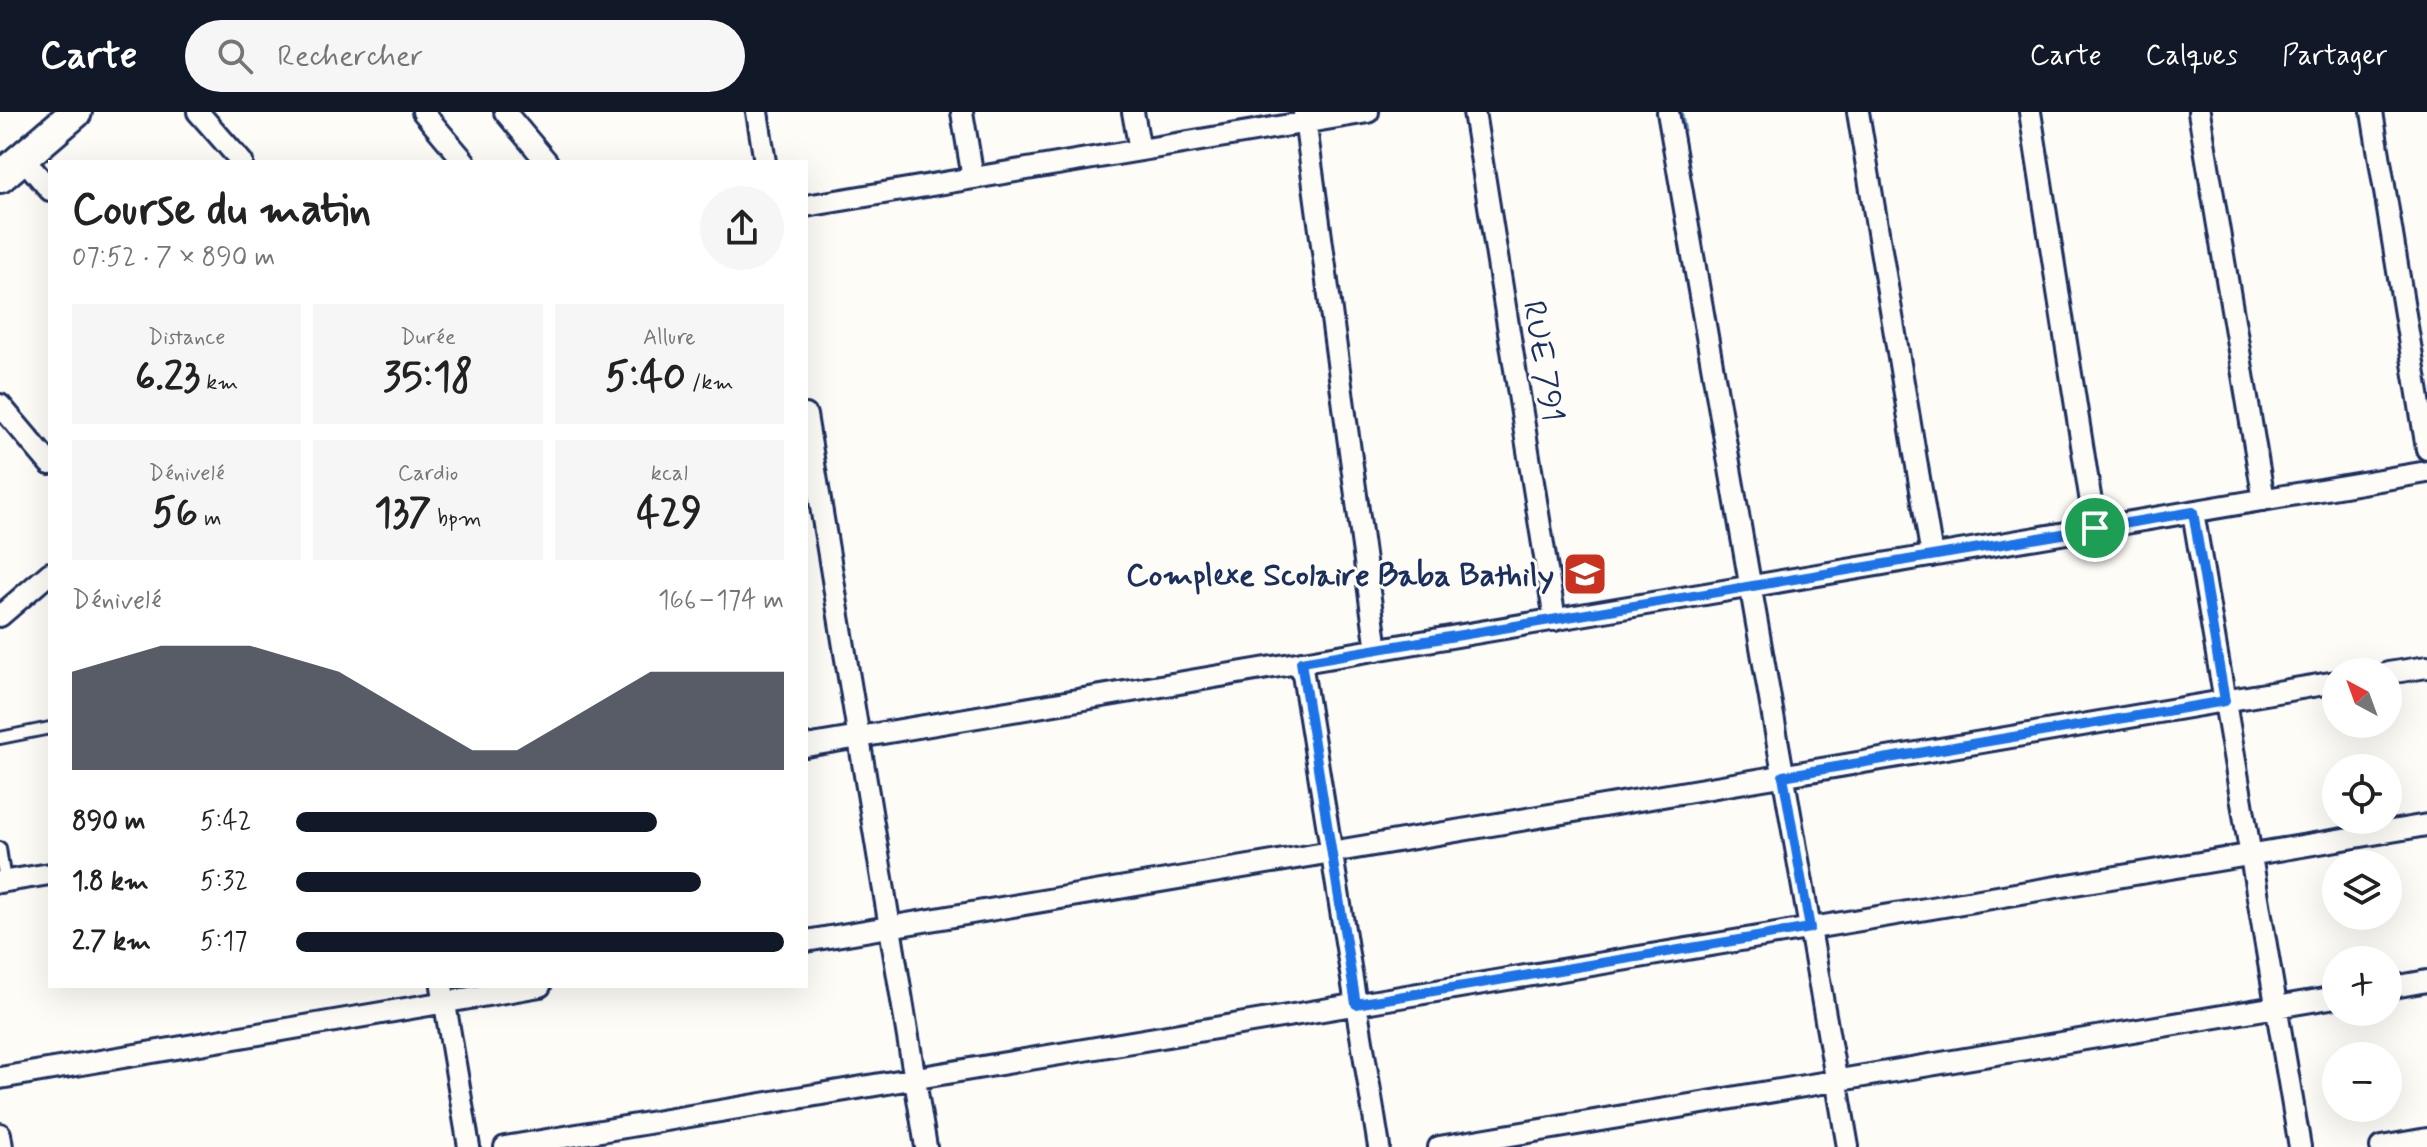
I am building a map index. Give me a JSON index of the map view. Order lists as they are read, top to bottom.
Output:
{
  "streets": {
    "street": ["RUE 791"]
  },
  "places": {
    "school or university": ["Complexe Scolaire Baba Bathily"]
  },
  "north": "top left",
  "page": {
    "header": "Carte",
    "search": "Rechercher",
    "nav": ["Carte", "Calques", "Partager"],
    "heading": ["Course du matin", "07:52 · 7 × 890 m"],
    "stats": [
      ["Distance", "6.23 km"],
      ["Durée", "35:18"],
      ["Allure", "5:40 /km"],
      ["Dénivelé", "56 m"],
      ["Cardio", "137 bpm"],
      ["kcal", "429"]
    ],
    "chart": ["Dénivelé", "166–174 m"],
    "map_buttons": ["+", "−"],
    "list": [
      {
        "name": "890 m",
        "note": "5:42"
      },
      {
        "name": "1.8 km",
        "note": "5:32"
      },
      {
        "name": "2.7 km",
        "note": "5:17"
      }
    ]
  }
}
